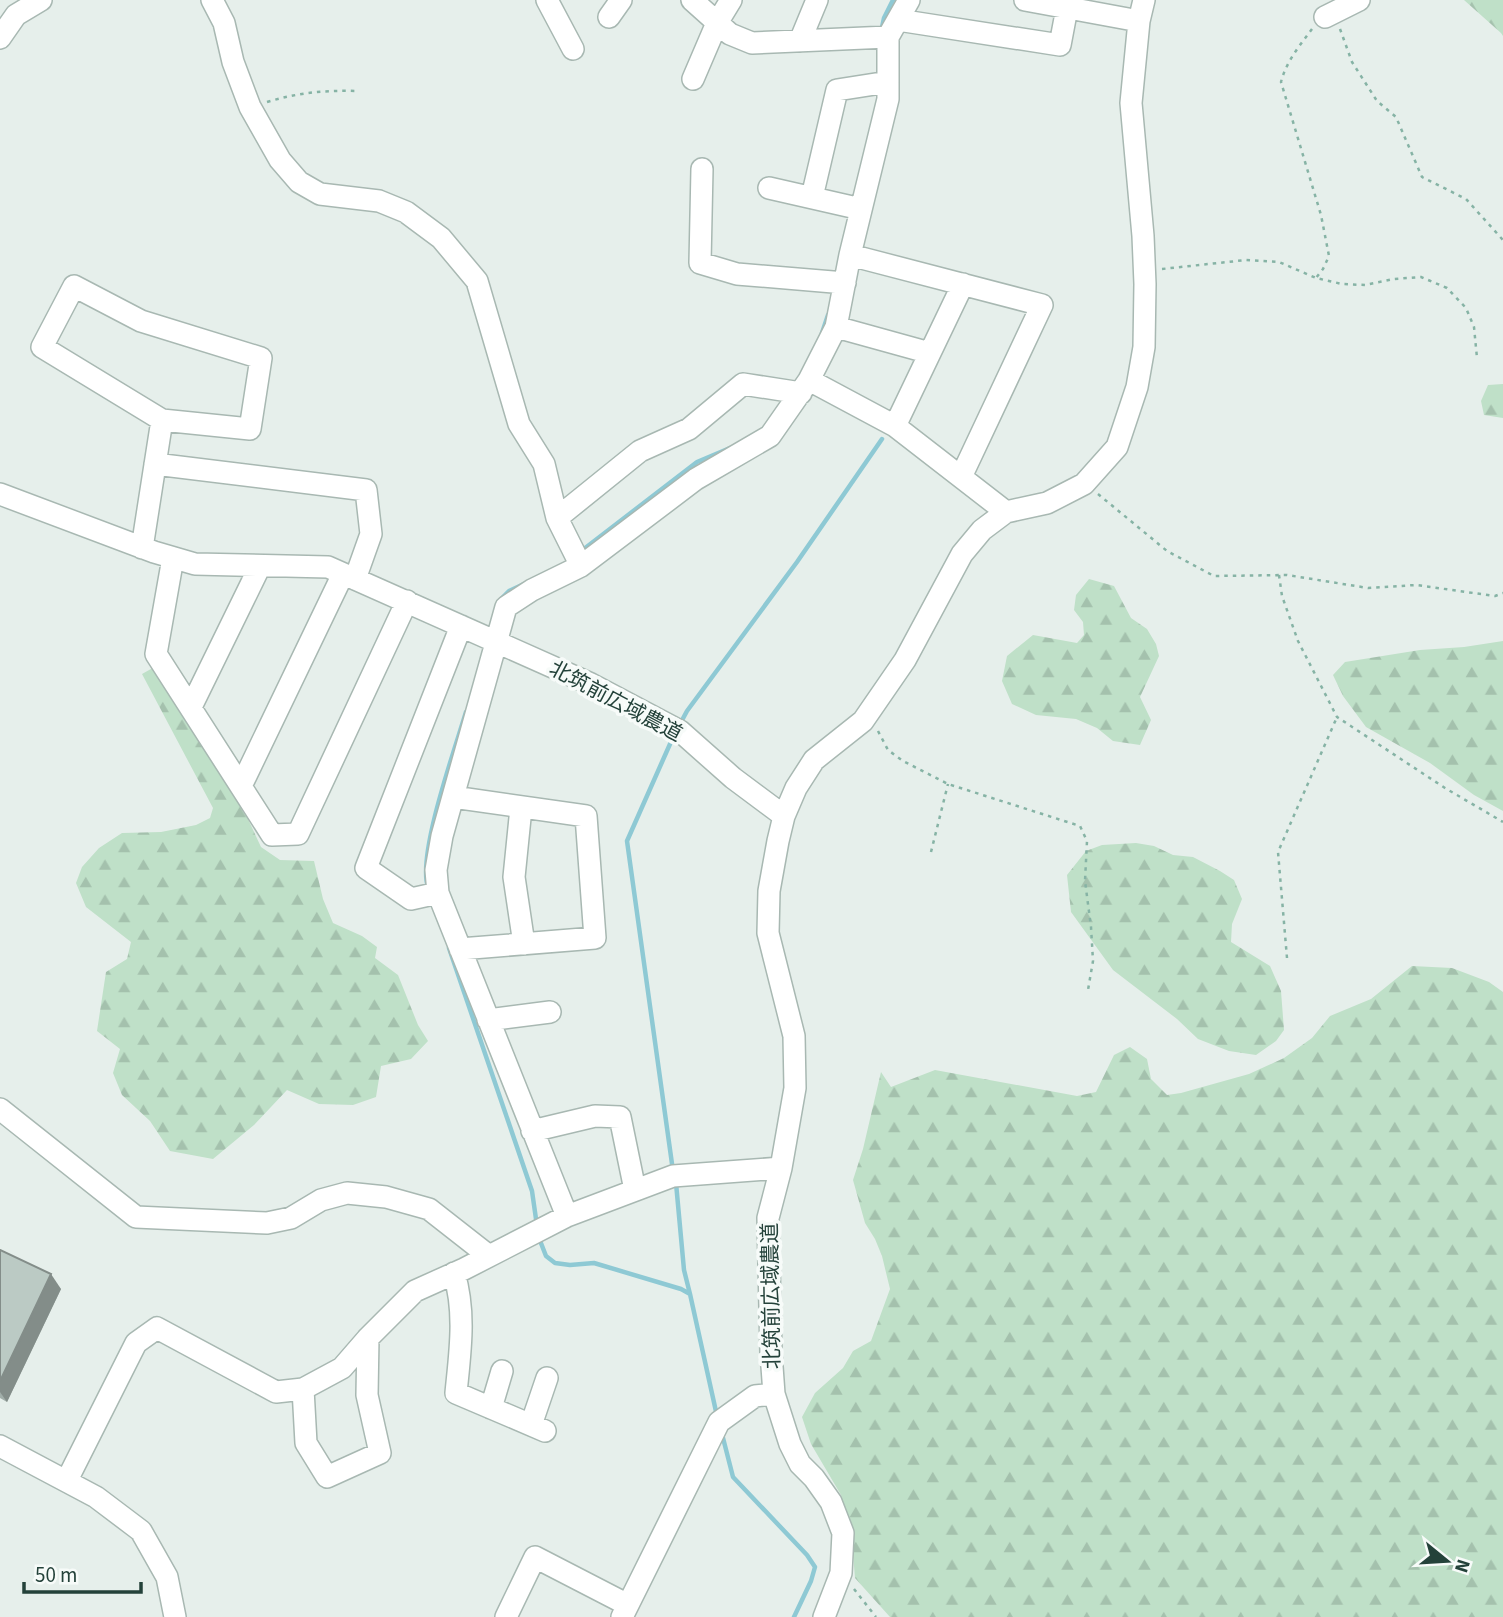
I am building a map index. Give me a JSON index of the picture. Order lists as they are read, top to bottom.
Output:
{
  "streets": {
    "street": ["北筑前広域農道"]
  },
  "scale_bar": "50 m",
  "north": "right"
}
